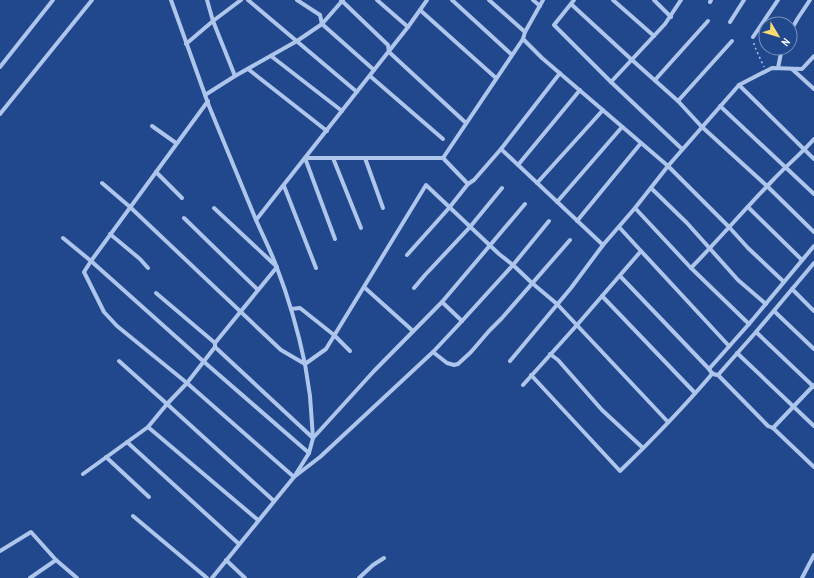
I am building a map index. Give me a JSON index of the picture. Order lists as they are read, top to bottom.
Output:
{
  "north": "bottom right"
}
